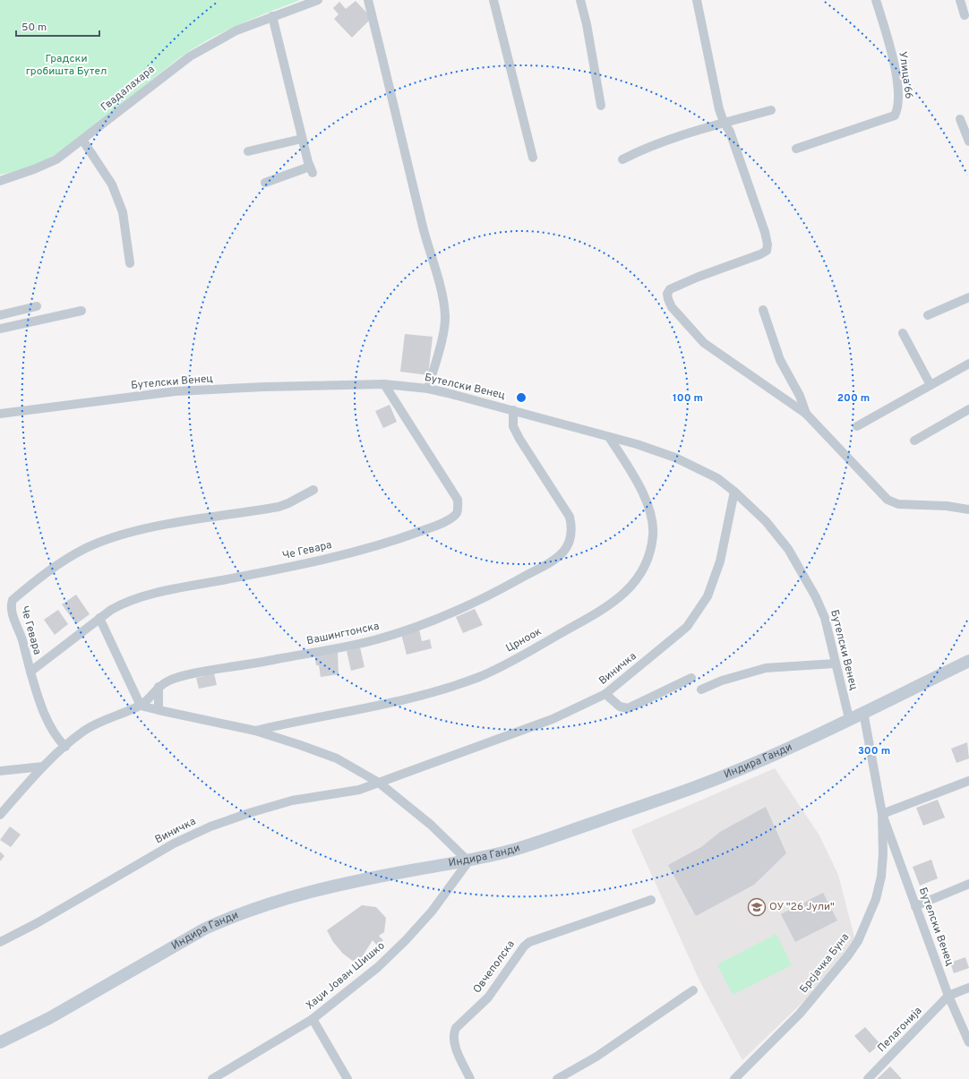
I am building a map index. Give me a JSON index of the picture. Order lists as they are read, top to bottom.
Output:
{
  "streets": {
    "street": [
      "Улица 66",
      "Гвадалахара",
      "Бутелски Венец",
      "Че Гевара",
      "Вашингтонска",
      "Црноок",
      "Виничка",
      "Индира Ганди",
      "Брсјачка Буна",
      "Овчеполска",
      "Хаџи Јован Шишко",
      "Пелагонија"
    ]
  },
  "crossings": [
    ["Бутелски Венец", "Че Гевара"],
    ["Бутелски Венец", "Вашингтонска"],
    ["Бутелски Венец", "Црноок"],
    ["Бутелски Венец", "Виничка"],
    ["Бутелски Венец", "Индира Ганди"],
    ["Бутелски Венец", "Брсјачка Буна"],
    ["Бутелски Венец", "Пелагонија"],
    ["Че Гевара", "Вашингтонска"],
    ["Индира Ганди", "Хаџи Јован Шишко"]
  ],
  "parks": ["Градски гробишта Бутел"],
  "places": {
    "school or university": ["ОУ \"26 Јули\""]
  },
  "scale_bar": "50 m",
  "rings": ["100 m", "200 m", "300 m"]
}
